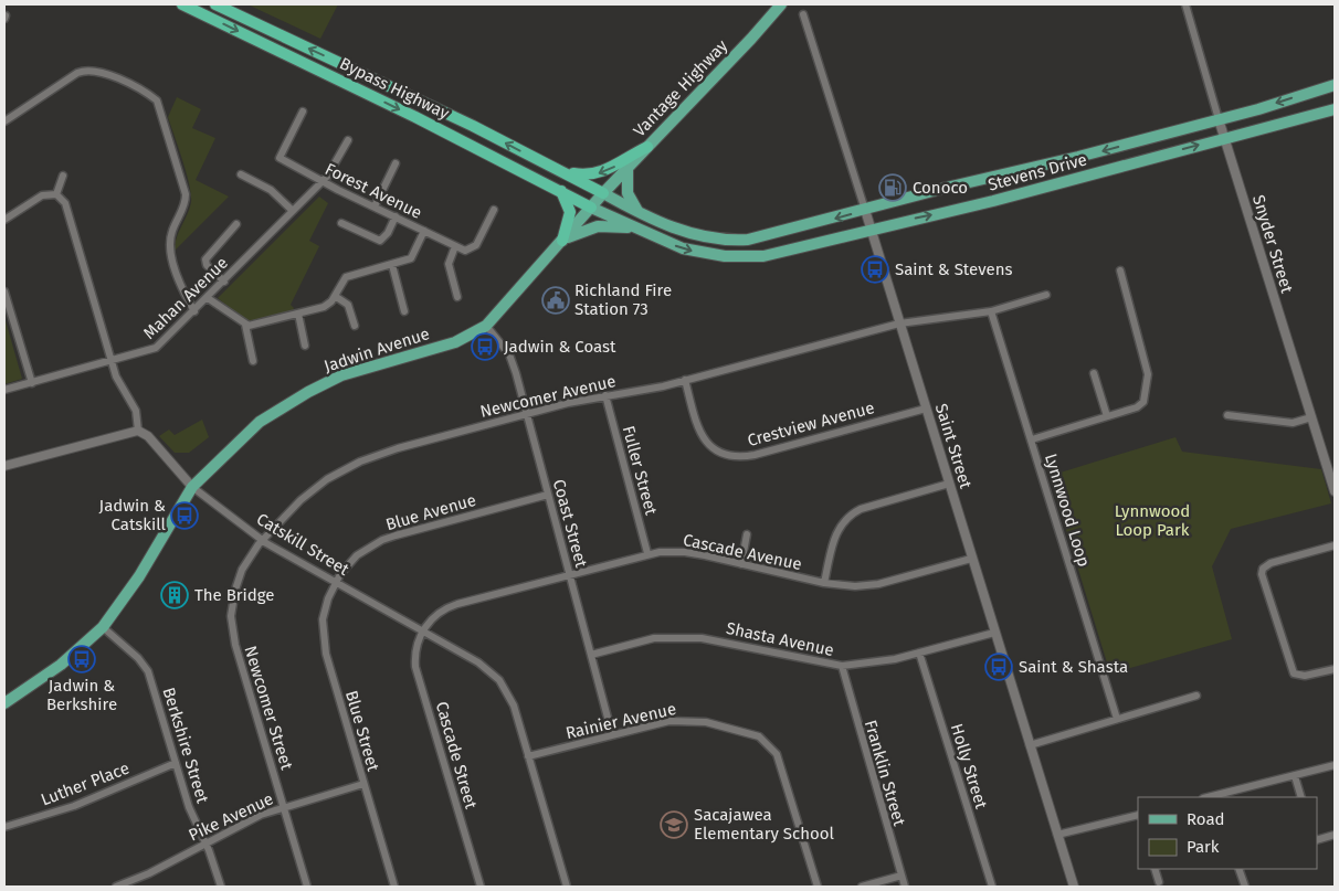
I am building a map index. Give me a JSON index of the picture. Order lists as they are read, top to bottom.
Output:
{
  "streets": {
    "highway": ["Bypass Highway"],
    "main road": ["Vantage Highway", "Stevens Drive", "Jadwin Avenue"],
    "street": [
      "Forest Avenue",
      "Snyder Street",
      "Mahan Avenue",
      "Newcomer Avenue",
      "Crestview Avenue",
      "Saint Street",
      "Fuller Street",
      "Lynnwood Loop",
      "Blue Avenue",
      "Coast Street",
      "Catskill Street",
      "Cascade Avenue",
      "Shasta Avenue",
      "Newcomer Street",
      "Rainier Avenue",
      "Blue Street",
      "Berkshire Street",
      "Cascade Street",
      "Holly Street",
      "Franklin Street",
      "Luther Place",
      "Pike Avenue"
    ]
  },
  "crossings": [
    ["Bypass Highway", "Vantage Highway"],
    ["Bypass Highway", "Stevens Drive"],
    ["Bypass Highway", "Jadwin Avenue"],
    ["Vantage Highway", "Stevens Drive"],
    ["Vantage Highway", "Jadwin Avenue"],
    ["Stevens Drive", "Snyder Street"],
    ["Stevens Drive", "Jadwin Avenue"],
    ["Stevens Drive", "Saint Street"],
    ["Forest Avenue", "Mahan Avenue"],
    ["Jadwin Avenue", "Coast Street"],
    ["Jadwin Avenue", "Catskill Street"],
    ["Jadwin Avenue", "Berkshire Street"],
    ["Newcomer Avenue", "Crestview Avenue"],
    ["Newcomer Avenue", "Saint Street"],
    ["Newcomer Avenue", "Fuller Street"],
    ["Newcomer Avenue", "Coast Street"],
    ["Newcomer Avenue", "Catskill Street"],
    ["Newcomer Avenue", "Newcomer Street"],
    ["Crestview Avenue", "Saint Street"],
    ["Saint Street", "Cascade Avenue"],
    ["Saint Street", "Shasta Avenue"],
    ["Fuller Street", "Cascade Avenue"],
    ["Blue Avenue", "Coast Street"],
    ["Blue Avenue", "Catskill Street"],
    ["Blue Avenue", "Blue Street"],
    ["Coast Street", "Cascade Avenue"],
    ["Coast Street", "Shasta Avenue"],
    ["Coast Street", "Rainier Avenue"],
    ["Catskill Street", "Cascade Avenue"],
    ["Catskill Street", "Newcomer Street"],
    ["Catskill Street", "Rainier Avenue"],
    ["Catskill Street", "Blue Street"],
    ["Catskill Street", "Cascade Street"],
    ["Cascade Avenue", "Cascade Street"],
    ["Shasta Avenue", "Holly Street"],
    ["Shasta Avenue", "Franklin Street"],
    ["Newcomer Street", "Pike Avenue"],
    ["Blue Street", "Pike Avenue"],
    ["Berkshire Street", "Luther Place"],
    ["Berkshire Street", "Pike Avenue"]
  ],
  "parks": ["Lynnwood Loop Park"],
  "places": {
    "fuel station": ["Conoco"],
    "bus stop": [
      "Saint & Stevens",
      "Jadwin & Coast",
      "Jadwin & Catskill",
      "Jadwin & Berkshire",
      "Saint & Shasta"
    ],
    "public building": ["Richland Fire Station 73"],
    "building": ["The Bridge"],
    "school or university": ["Sacajawea Elementary School"]
  },
  "legend": ["Road", "Park"]
}
